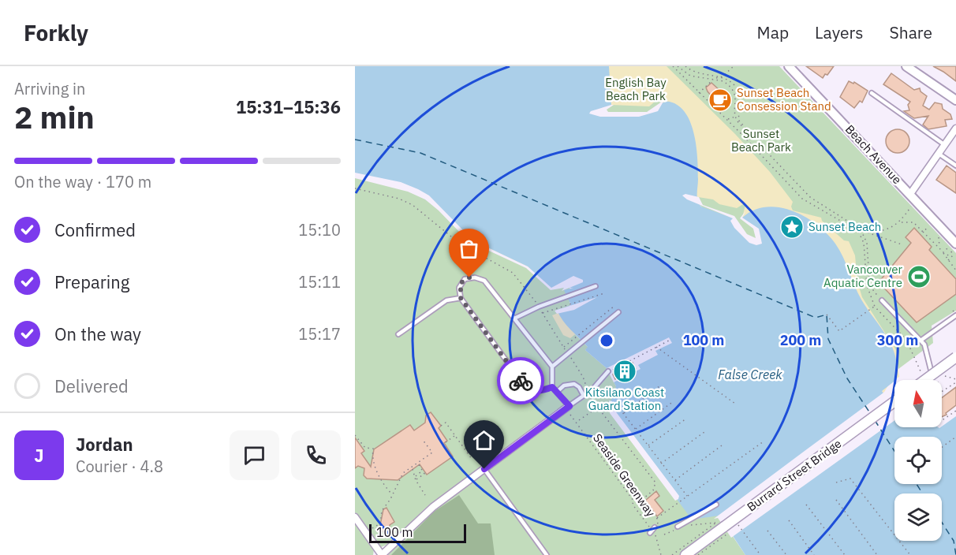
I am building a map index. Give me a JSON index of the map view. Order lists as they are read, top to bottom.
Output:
{
  "streets": {
    "main road": ["Burrard Street Bridge"],
    "street": ["Beach Avenue"],
    "path": ["Seaside Greenway"]
  },
  "water": ["False Creek"],
  "parks": ["English Bay Beach Park", "Sunset Beach Park"],
  "places": {
    "cafe": ["Sunset Beach Consession Stand"],
    "place": ["Sunset Beach"],
    "sports": ["Vancouver Aquatic Centre"],
    "building": ["Kitsilano Coast Guard Station"]
  },
  "scale_bar": "100 m",
  "north": "top",
  "page": {
    "header": "Forkly",
    "nav": ["Map", "Layers", "Share"],
    "heading": ["2 min", "Arriving in", "15:31–15:36"],
    "panel": ["Jordan", "Courier · 4.8"],
    "bar": "On the way · 170 m",
    "list": [
      ["Confirmed", "15:10"],
      ["Preparing", "15:11"],
      ["On the way", "15:17"],
      "Delivered"
    ],
    "round": "J",
    "scale": "100 m"
  },
  "rings": ["100 m", "200 m", "300 m"]
}
